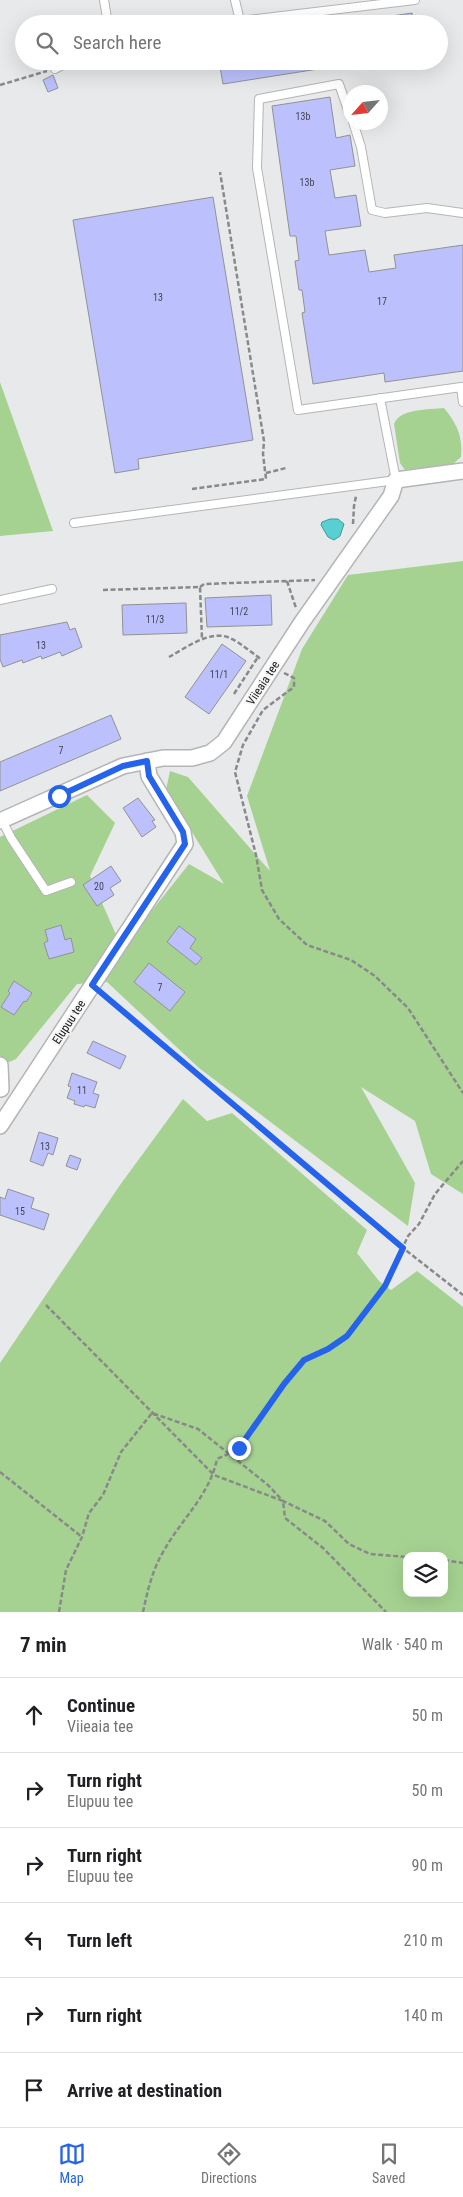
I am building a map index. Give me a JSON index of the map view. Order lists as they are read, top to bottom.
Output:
{
  "streets": {
    "street": ["Viieaia tee", "Elupuu tee"]
  },
  "crossings": [
    ["Viieaia tee", "Elupuu tee"]
  ],
  "house_numbers": [
    "13b",
    "13b",
    "13",
    "17",
    "11/2",
    "11/3",
    "13",
    "11/1",
    "7",
    "20",
    "7",
    "11",
    "13",
    "15"
  ],
  "north": "bottom left",
  "page": {
    "search": "Search here",
    "heading": ["7 min", "Walk · 540 m"],
    "list": [
      ["Continue", "Viieaia tee", "50 m"],
      ["Turn right", "Elupuu tee", "50 m"],
      ["Turn right", "Elupuu tee", "90 m"],
      ["Turn left", "210 m"],
      ["Turn right", "140 m"],
      "Arrive at destination"
    ],
    "nav": ["Map", "Directions", "Saved"]
  }
}
